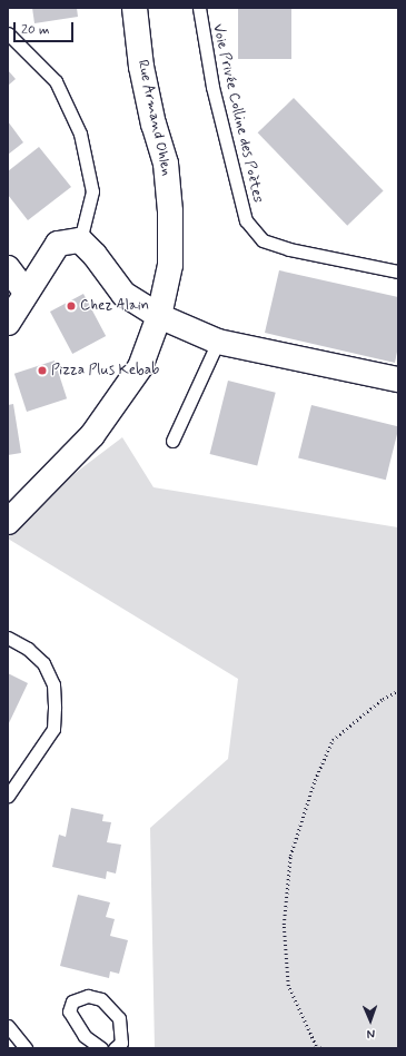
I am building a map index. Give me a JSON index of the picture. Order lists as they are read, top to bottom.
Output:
{
  "streets": {
    "main road": ["Rue Armand Ohlen"],
    "lane": ["Voie Privée Colline des Poètes"]
  },
  "places": ["Chez Alain", "Pizza Plus Kebab"],
  "scale_bar": "20 m",
  "north": "bottom"
}
